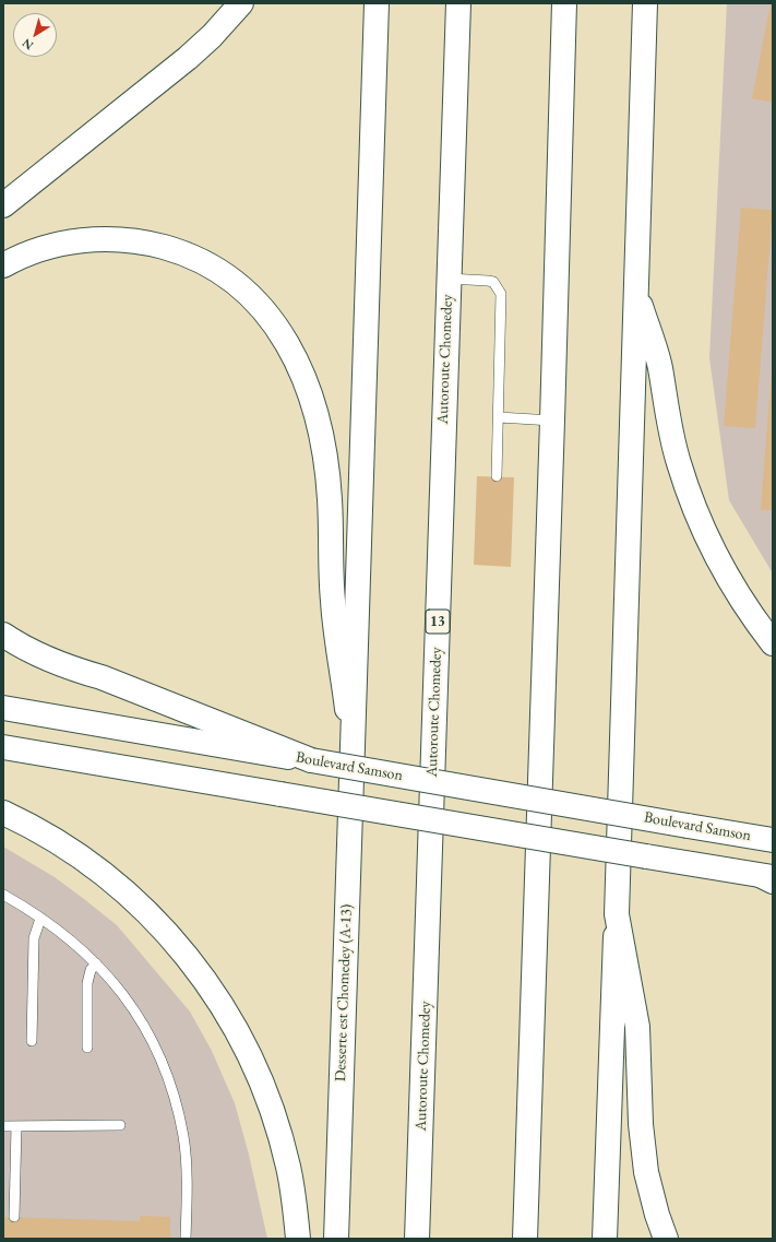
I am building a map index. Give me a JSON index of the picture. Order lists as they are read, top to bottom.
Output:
{
  "streets": {
    "main road": [
      "Autoroute Chomedey",
      "13",
      "Boulevard Samson",
      "Desserte est Chomedey (A-13)"
    ]
  },
  "north": "bottom left"
}
